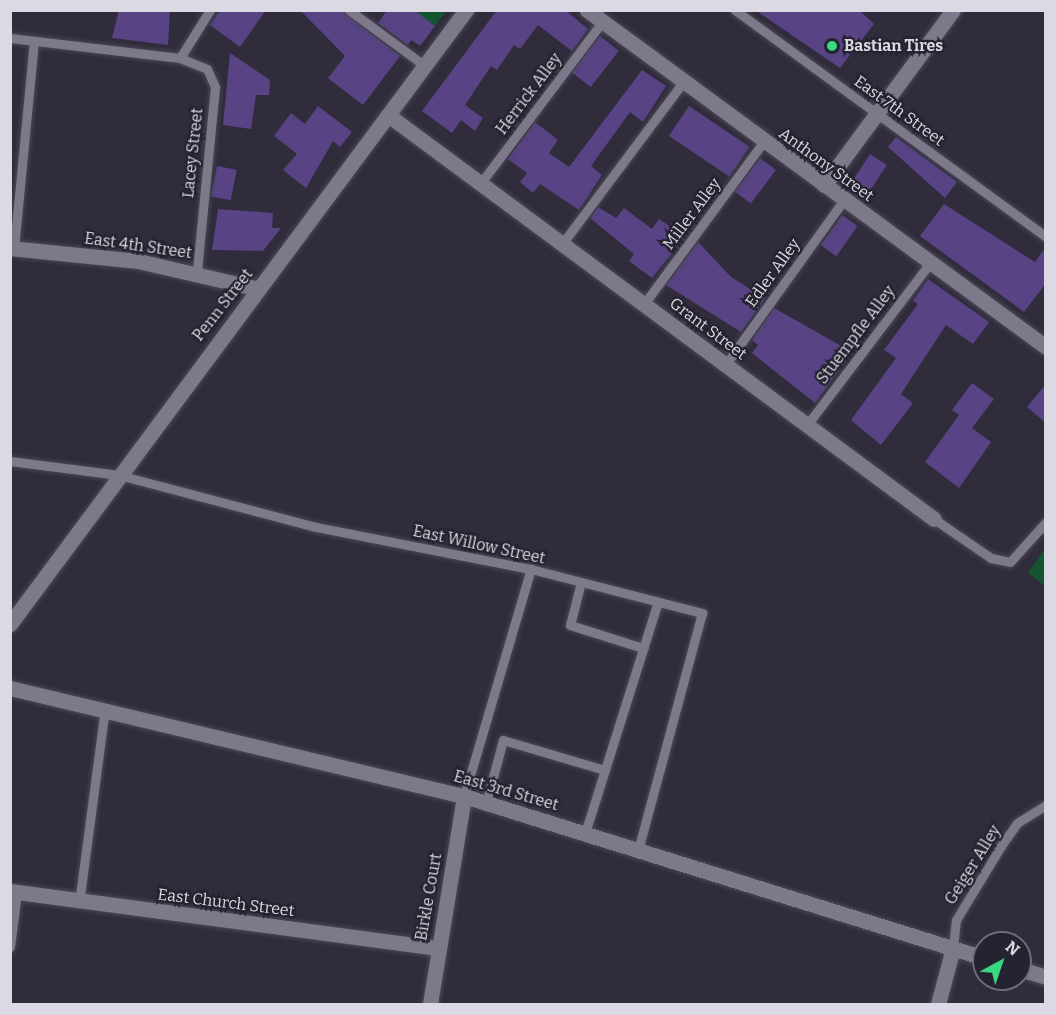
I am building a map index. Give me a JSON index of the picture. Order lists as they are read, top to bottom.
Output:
{
  "streets": {
    "street": [
      "Anthony Street",
      "East 4th Street",
      "Penn Street",
      "Grant Street",
      "East 3rd Street",
      "Birkle Court",
      "East Church Street"
    ],
    "lane": [
      "Herrick Alley",
      "East 7th Street",
      "Lacey Street",
      "Miller Alley",
      "Edler Alley",
      "Stuempfle Alley",
      "East Willow Street",
      "Geiger Alley"
    ]
  },
  "crossings": [
    ["Herrick Alley", "Anthony Street"],
    ["Herrick Alley", "Grant Street"],
    ["Lacey Street", "East 4th Street"],
    ["Anthony Street", "Miller Alley"],
    ["Anthony Street", "Edler Alley"],
    ["Anthony Street", "Stuempfle Alley"],
    ["Miller Alley", "Grant Street"],
    ["East 4th Street", "Penn Street"],
    ["Edler Alley", "Grant Street"],
    ["Penn Street", "Grant Street"],
    ["Penn Street", "East Willow Street"],
    ["Grant Street", "Stuempfle Alley"],
    ["East Willow Street", "East 3rd Street"],
    ["East 3rd Street", "Geiger Alley"],
    ["East 3rd Street", "Birkle Court"],
    ["Birkle Court", "East Church Street"]
  ],
  "places": ["Bastian Tires"],
  "north": "top right"
}
